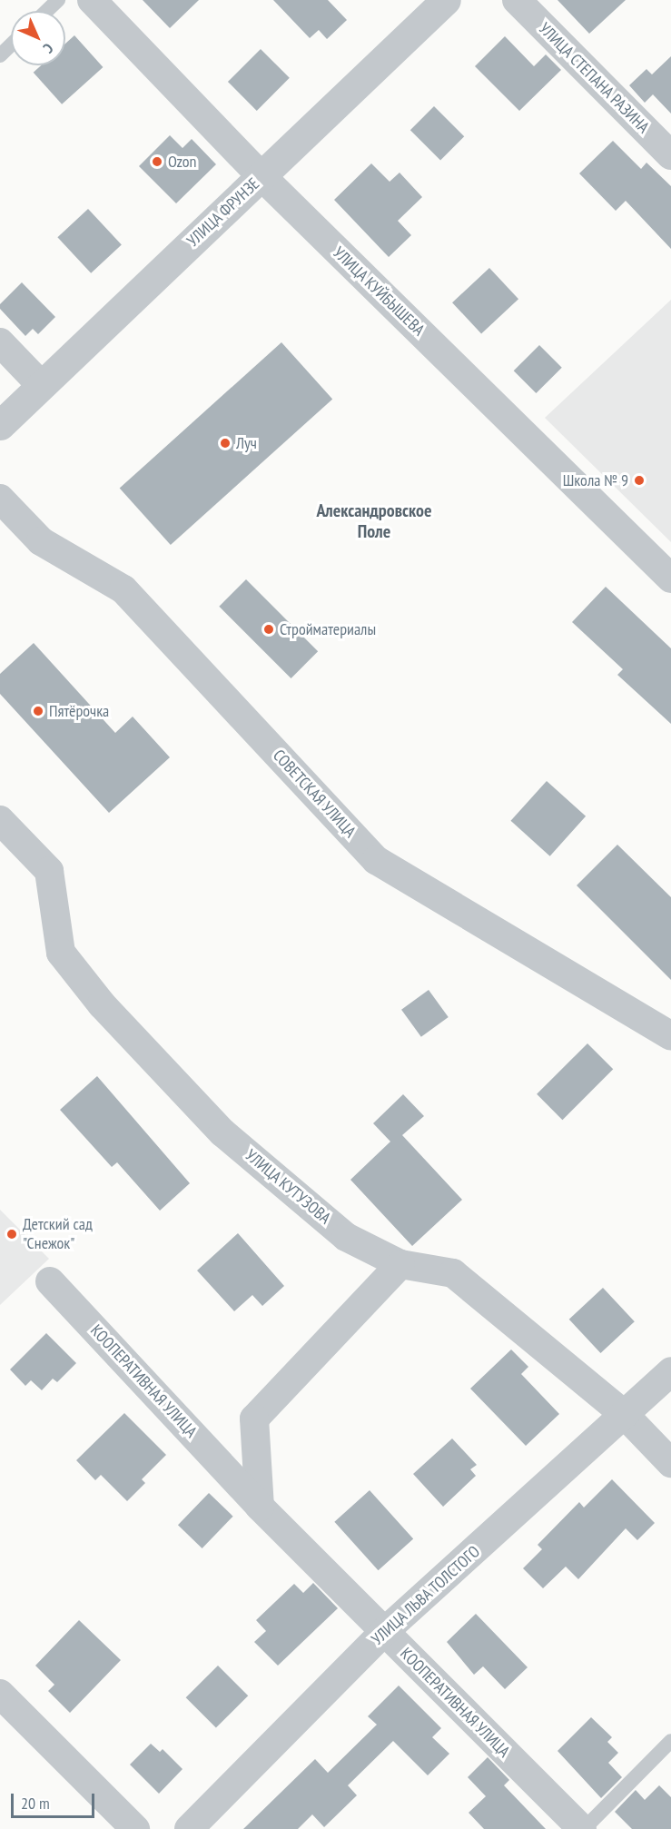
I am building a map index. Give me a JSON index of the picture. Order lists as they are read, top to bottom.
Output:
{
  "streets": {
    "street": [
      "УЛИЦА СТЕПАНА РАЗИНА",
      "УЛИЦА ФРУНЗЕ",
      "УЛИЦА КУЙБЫШЕВА",
      "СОВЕТСКАЯ УЛИЦА",
      "УЛИЦА КУТУЗОВА",
      "КООПЕРАТИВНАЯ УЛИЦА",
      "УЛИЦА ЛЬВА ТОЛСТОГО"
    ]
  },
  "crossings": [
    ["УЛИЦА ФРУНЗЕ", "УЛИЦА КУЙБЫШЕВА"],
    ["УЛИЦА КУТУЗОВА", "УЛИЦА ЛЬВА ТОЛСТОГО"],
    ["КООПЕРАТИВНАЯ УЛИЦА", "УЛИЦА ЛЬВА ТОЛСТОГО"]
  ],
  "districts": ["Александровское Поле"],
  "places": [
    "Ozon",
    "Луч",
    "Школа № 9",
    "Стройматериалы",
    "Пятёрочка",
    "Детский сад \"Снежок\""
  ],
  "scale_bar": "20 m",
  "north": "bottom right"
}
